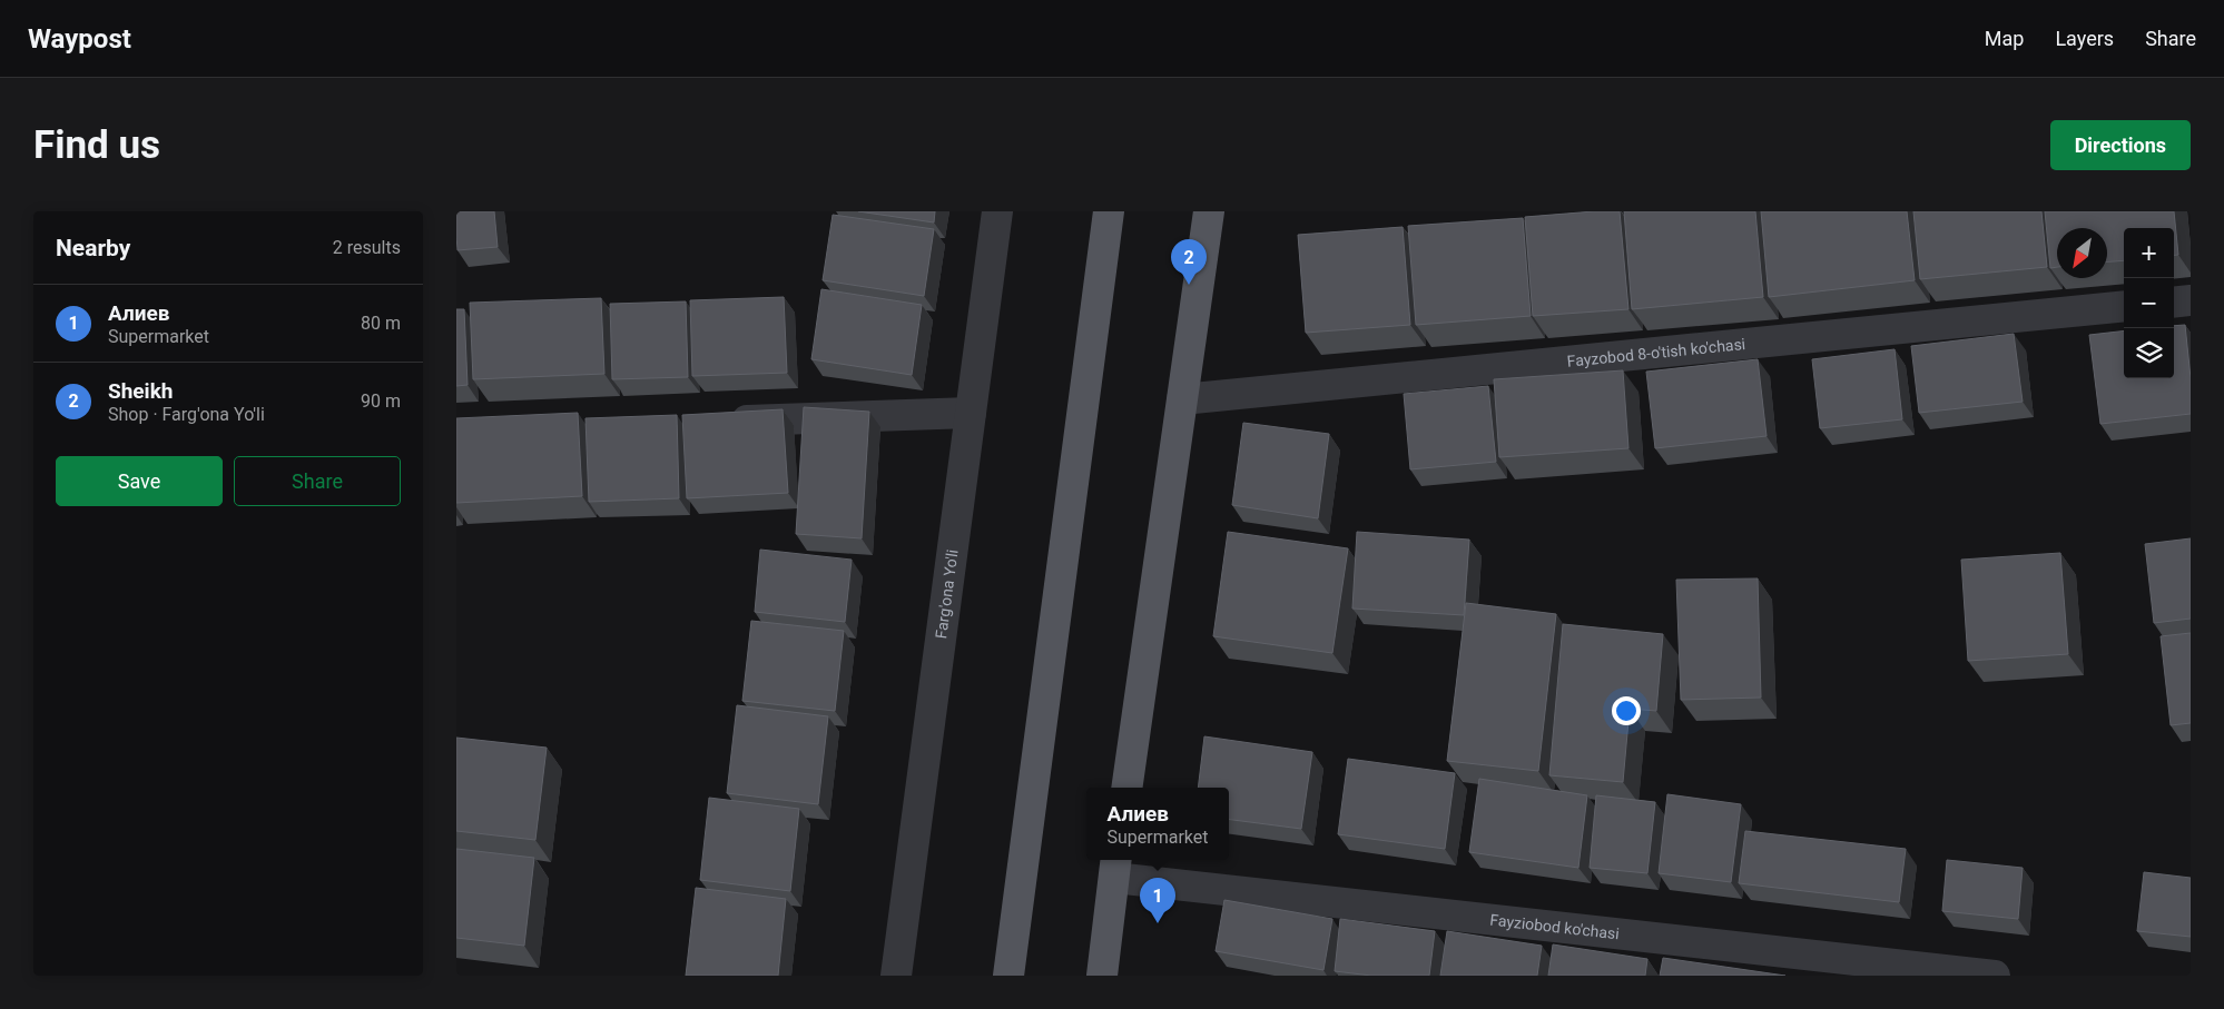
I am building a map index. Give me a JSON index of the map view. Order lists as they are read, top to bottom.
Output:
{
  "streets": {
    "street": ["Fayzobod 8-o'tish ko'chasi", "Farg'ona Yo'li", "Fayziobod ko'chasi"]
  },
  "north": "bottom left",
  "page": {
    "header": "Waypost",
    "nav": ["Map", "Layers", "Share"],
    "buttons": [
      "Directions",
      ["Save", "Share"]
    ],
    "title": "Find us",
    "heading": ["Nearby", "2 results"],
    "map_buttons": ["+", "−"],
    "pins": ["2", "1"],
    "list": [
      {
        "mark": "1",
        "name": "Алиев",
        "note": "Supermarket",
        "value": "80 m"
      },
      {
        "mark": "2",
        "name": "Sheikh",
        "note": "Shop · Farg'ona Yo'li",
        "value": "90 m"
      }
    ],
    "popup": ["Алиев", "Supermarket"]
  }
}
